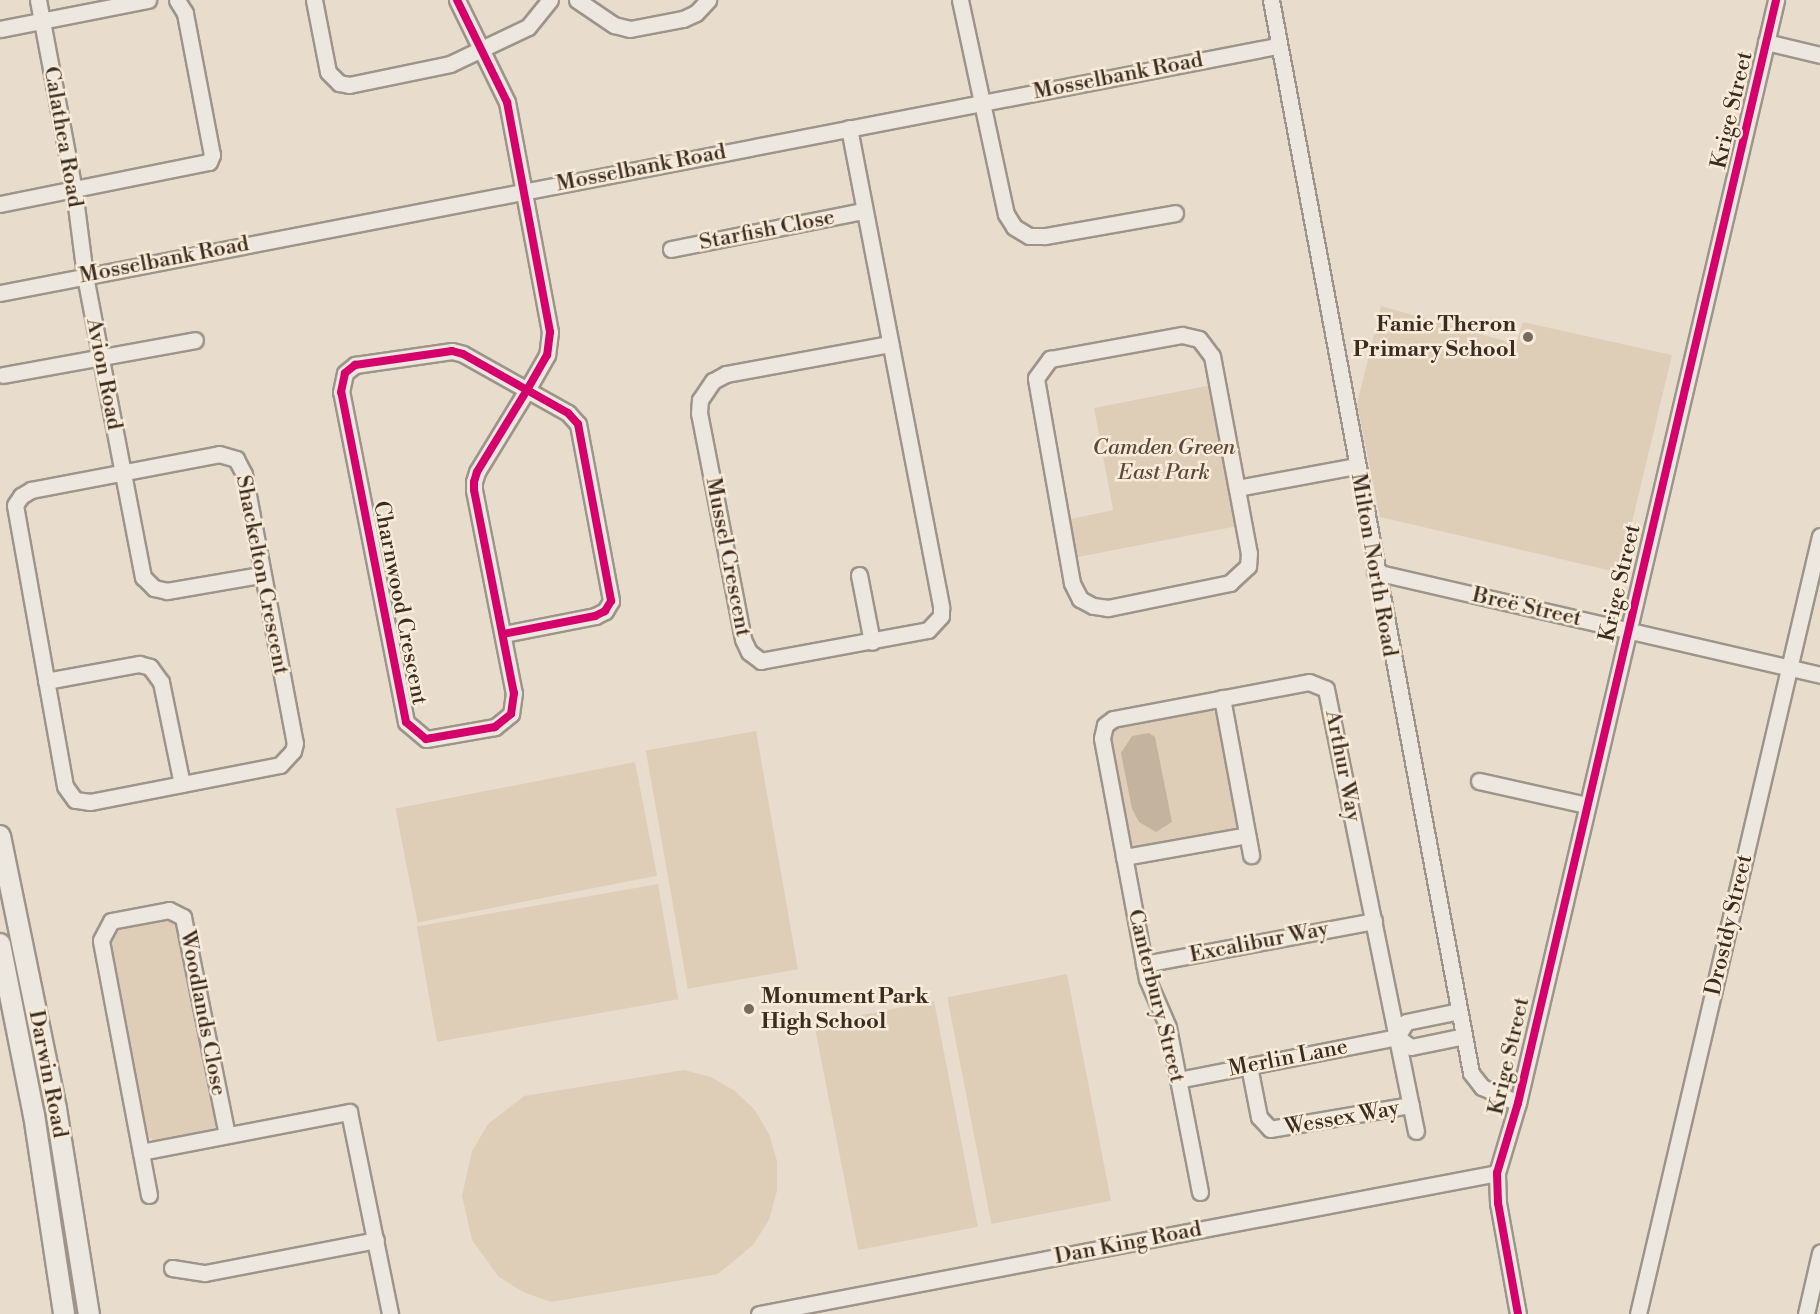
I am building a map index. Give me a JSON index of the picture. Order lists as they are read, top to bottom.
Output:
{
  "streets": {
    "street": [
      "Mosselbank Road",
      "Krige Street",
      "Calathea Road",
      "Starfish Close",
      "Avion Road",
      "Mussel Crescent",
      "Milton North Road",
      "Shackelton Crescent",
      "Charnwood Crescent",
      "Breë Street",
      "Arthur Way",
      "Drostdy Street",
      "Excalibur Way",
      "Canterbury Street",
      "Woodlands Close",
      "Merlin Lane",
      "Darwin Road",
      "Wessex Way",
      "Dan King Road"
    ]
  },
  "crossings": [
    ["Mosselbank Road", "Calathea Road"],
    ["Mosselbank Road", "Avion Road"],
    ["Mosselbank Road", "Mussel Crescent"],
    ["Mosselbank Road", "Milton North Road"],
    ["Krige Street", "Milton North Road"],
    ["Krige Street", "Breë Street"],
    ["Krige Street", "Dan King Road"],
    ["Calathea Road", "Avion Road"],
    ["Starfish Close", "Mussel Crescent"],
    ["Avion Road", "Shackelton Crescent"],
    ["Milton North Road", "Breë Street"],
    ["Milton North Road", "Merlin Lane"],
    ["Breë Street", "Drostdy Street"],
    ["Arthur Way", "Excalibur Way"],
    ["Arthur Way", "Canterbury Street"],
    ["Arthur Way", "Merlin Lane"],
    ["Arthur Way", "Wessex Way"],
    ["Excalibur Way", "Canterbury Street"],
    ["Canterbury Street", "Merlin Lane"],
    ["Merlin Lane", "Wessex Way"]
  ],
  "parks": ["Camden Green East Park"],
  "places": ["Fanie Theron Primary School", "Monument Park High School"]
}
